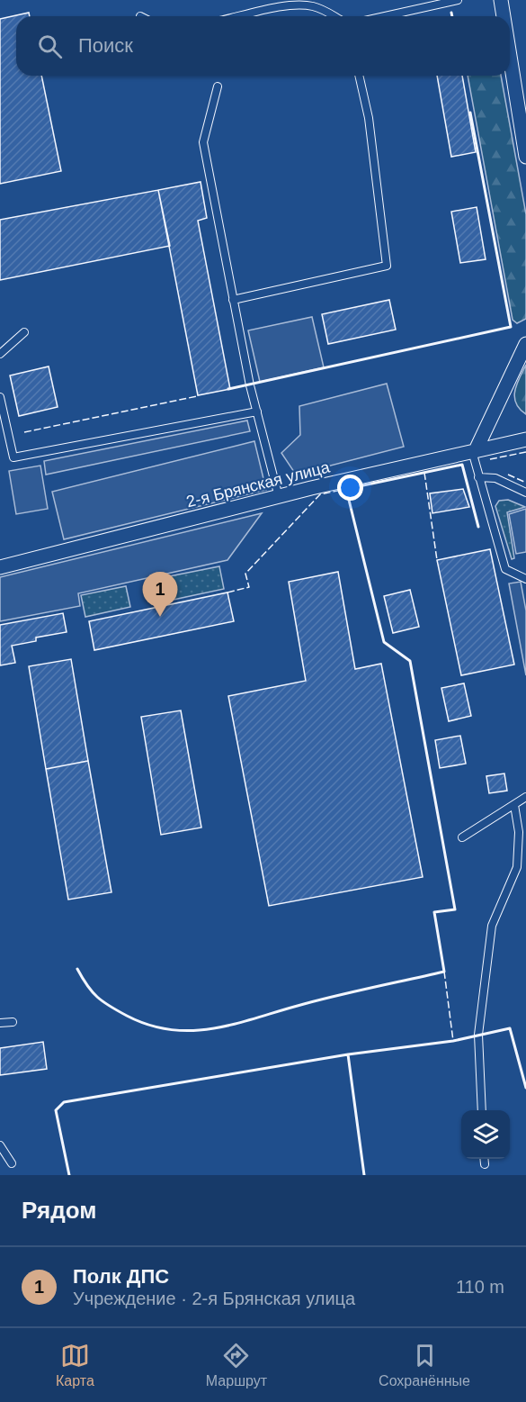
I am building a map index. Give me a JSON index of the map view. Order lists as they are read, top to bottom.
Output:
{
  "streets": {
    "street": ["2-я Брянская улица"]
  },
  "page": {
    "search": "Поиск",
    "pins": "1",
    "heading": "Рядом",
    "list": [
      {
        "mark": "1",
        "name": "Полк ДПС",
        "note": "Учреждение · 2-я Брянская улица",
        "value": "110 m"
      }
    ],
    "nav": ["Карта", "Маршрут", "Сохранённые"]
  }
}
